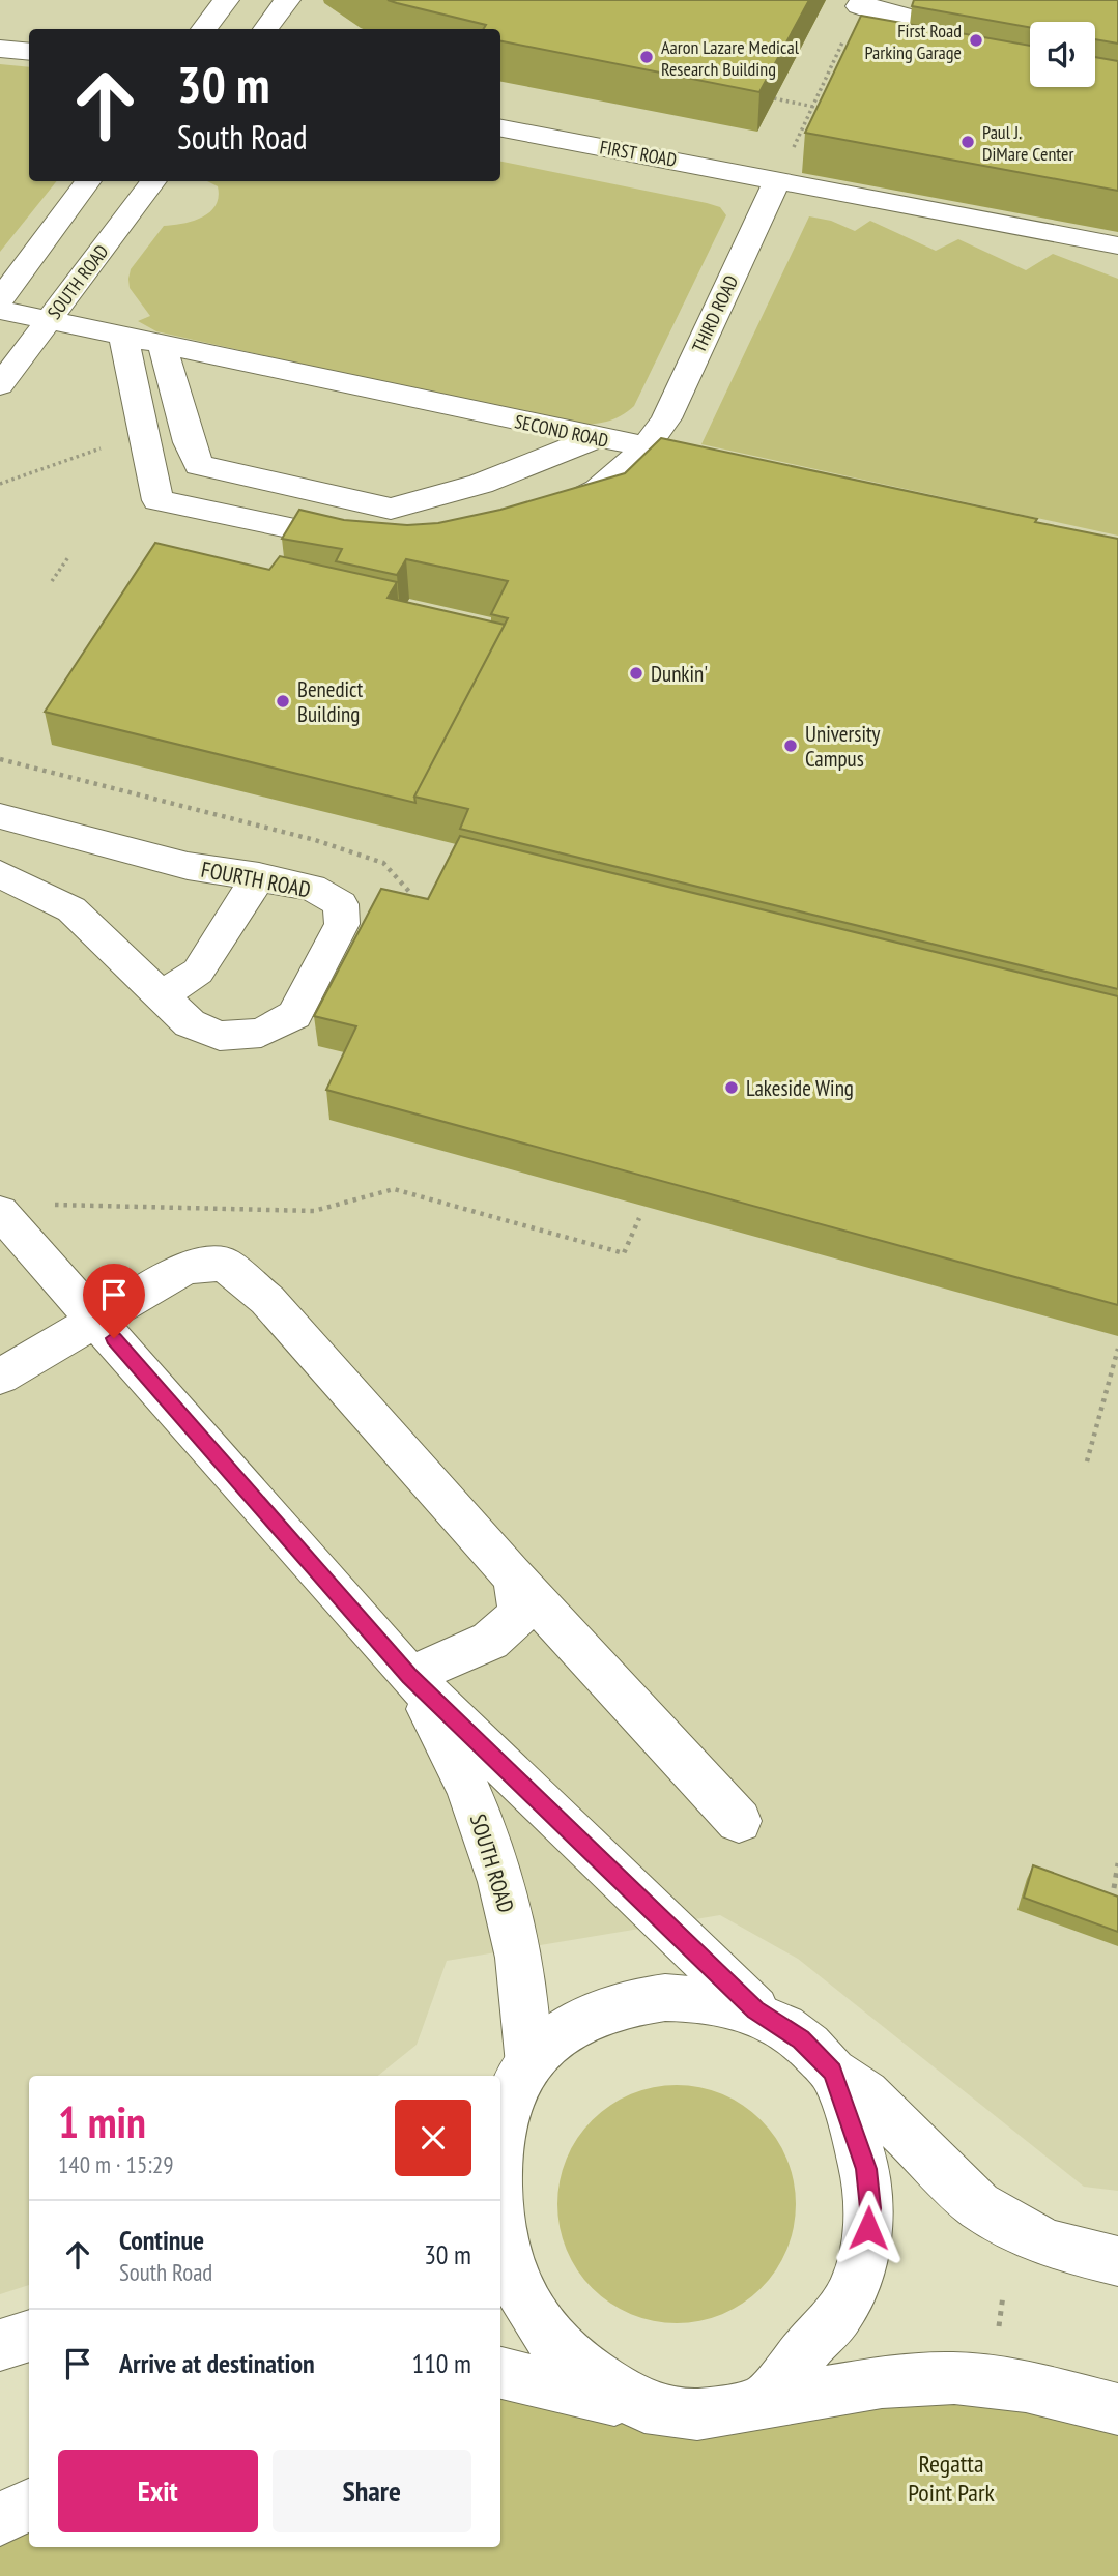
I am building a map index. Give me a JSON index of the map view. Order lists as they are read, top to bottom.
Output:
{
  "streets": {
    "street": [
      "FIRST ROAD",
      "SOUTH ROAD",
      "THIRD ROAD",
      "SECOND ROAD",
      "FOURTH ROAD"
    ]
  },
  "crossings": [
    ["FIRST ROAD", "THIRD ROAD"],
    ["SOUTH ROAD", "SECOND ROAD"],
    ["THIRD ROAD", "SECOND ROAD"]
  ],
  "parks": ["Regatta Point Park"],
  "places": [
    "First Road Parking Garage",
    "Aaron Lazare Medical Research Building",
    "Paul J. DiMare Center",
    "Dunkin'",
    "Benedict Building",
    "University Campus",
    "Lakeside Wing"
  ],
  "page": {
    "turn": ["30 m", "South Road"],
    "heading": ["1 min", "140 m · 15:29"],
    "list": [
      {
        "name": "Continue",
        "note": "South Road",
        "value": "30 m"
      },
      {
        "name": "Arrive at destination",
        "value": "110 m"
      }
    ],
    "buttons": ["Exit", "Share"]
  }
}
